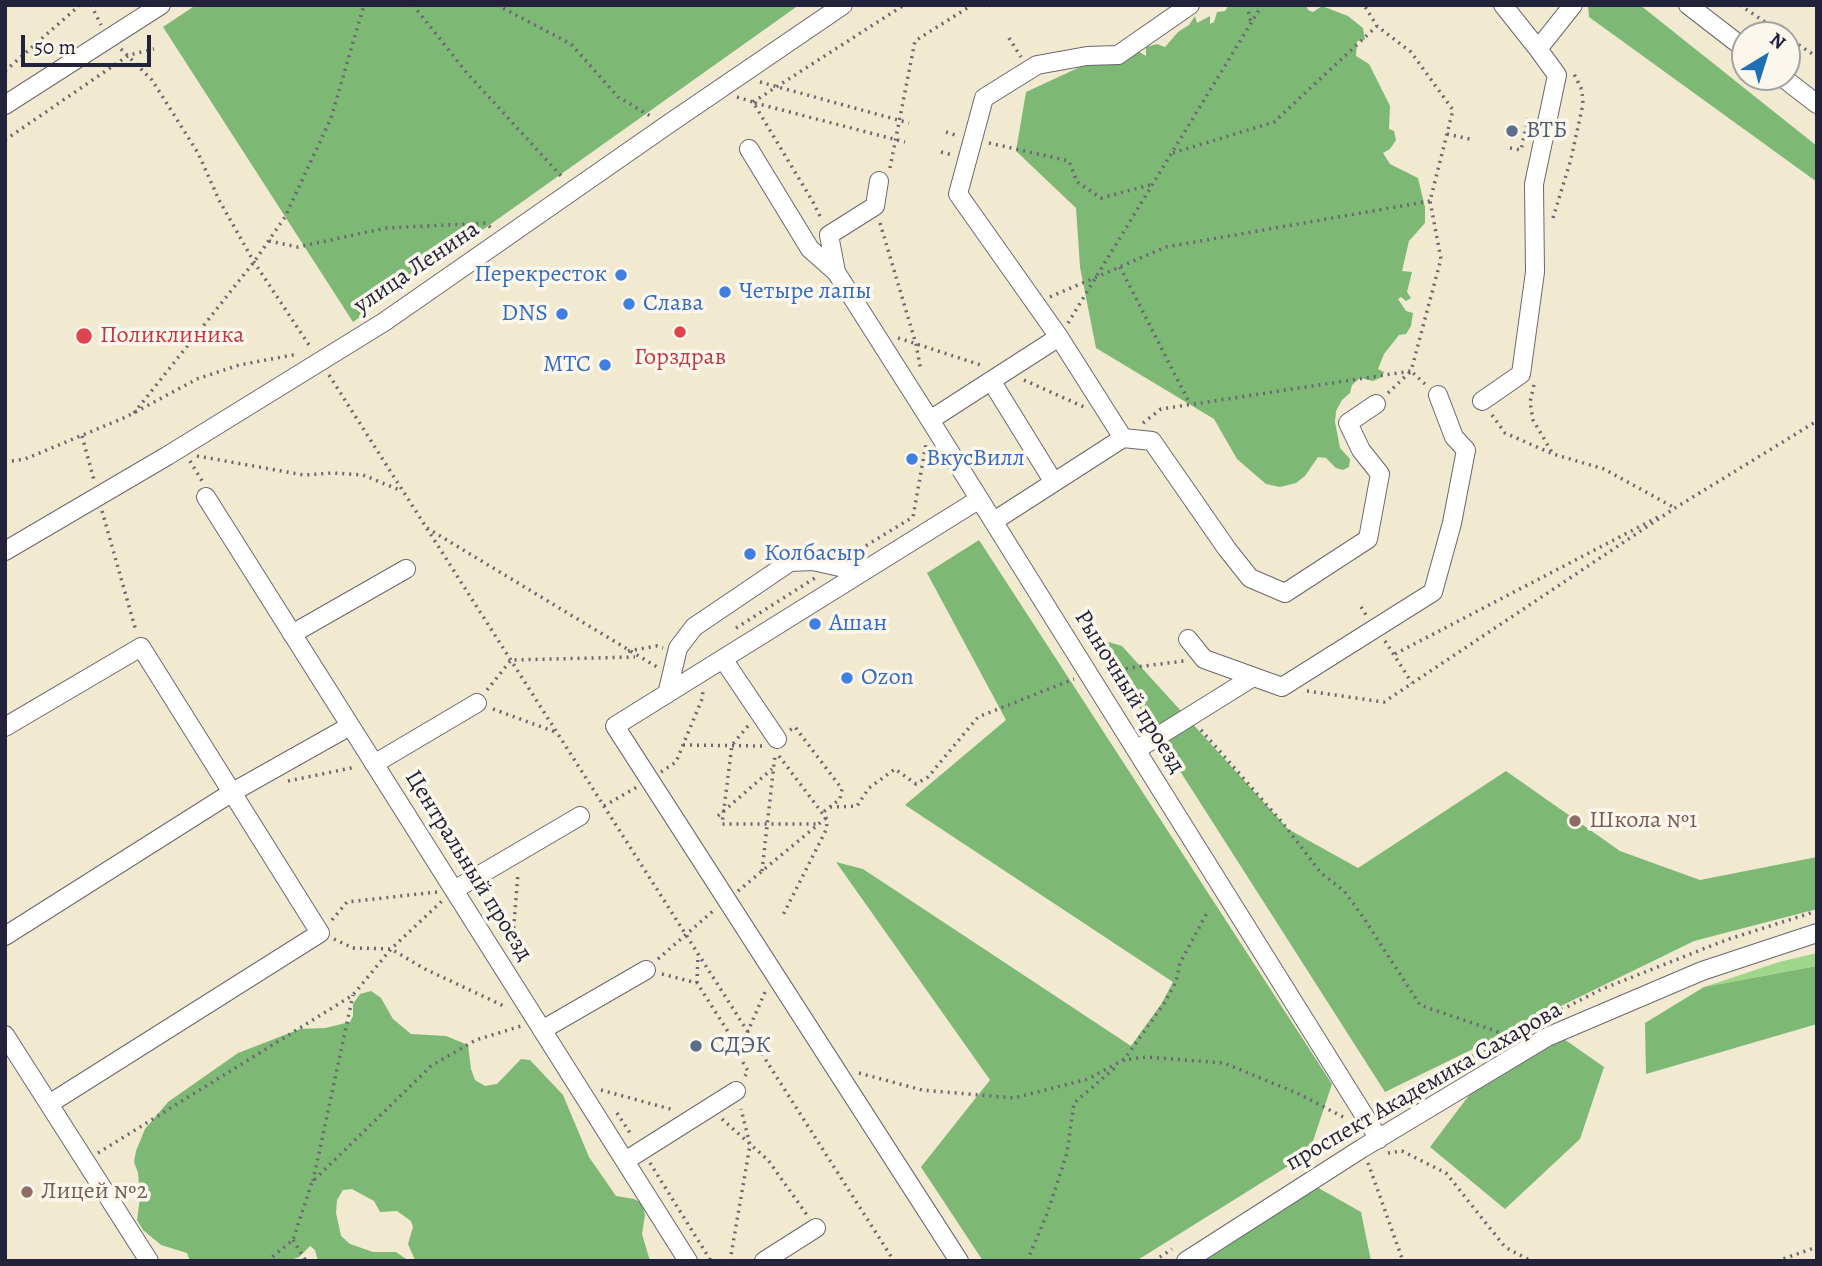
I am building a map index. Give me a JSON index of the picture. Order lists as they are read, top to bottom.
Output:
{
  "streets": {
    "street": [
      "улица Ленина",
      "Рыночный проезд",
      "Центральный проезд",
      "проспект Академика Сахарова"
    ]
  },
  "crossings": [
    ["Рыночный проезд", "проспект Академика Сахарова"]
  ],
  "places": [
    "ВТБ",
    "Перекресток",
    "Четыре лапы",
    "Слава",
    "DNS",
    "Горздрав",
    "Поликлиника",
    "МТС",
    "ВкусВилл",
    "Колбасыр",
    "Ашан",
    "Ozon",
    "Школа №1",
    "СДЭК",
    "Лицей №2"
  ],
  "scale_bar": "50 m",
  "north": "top right"
}
